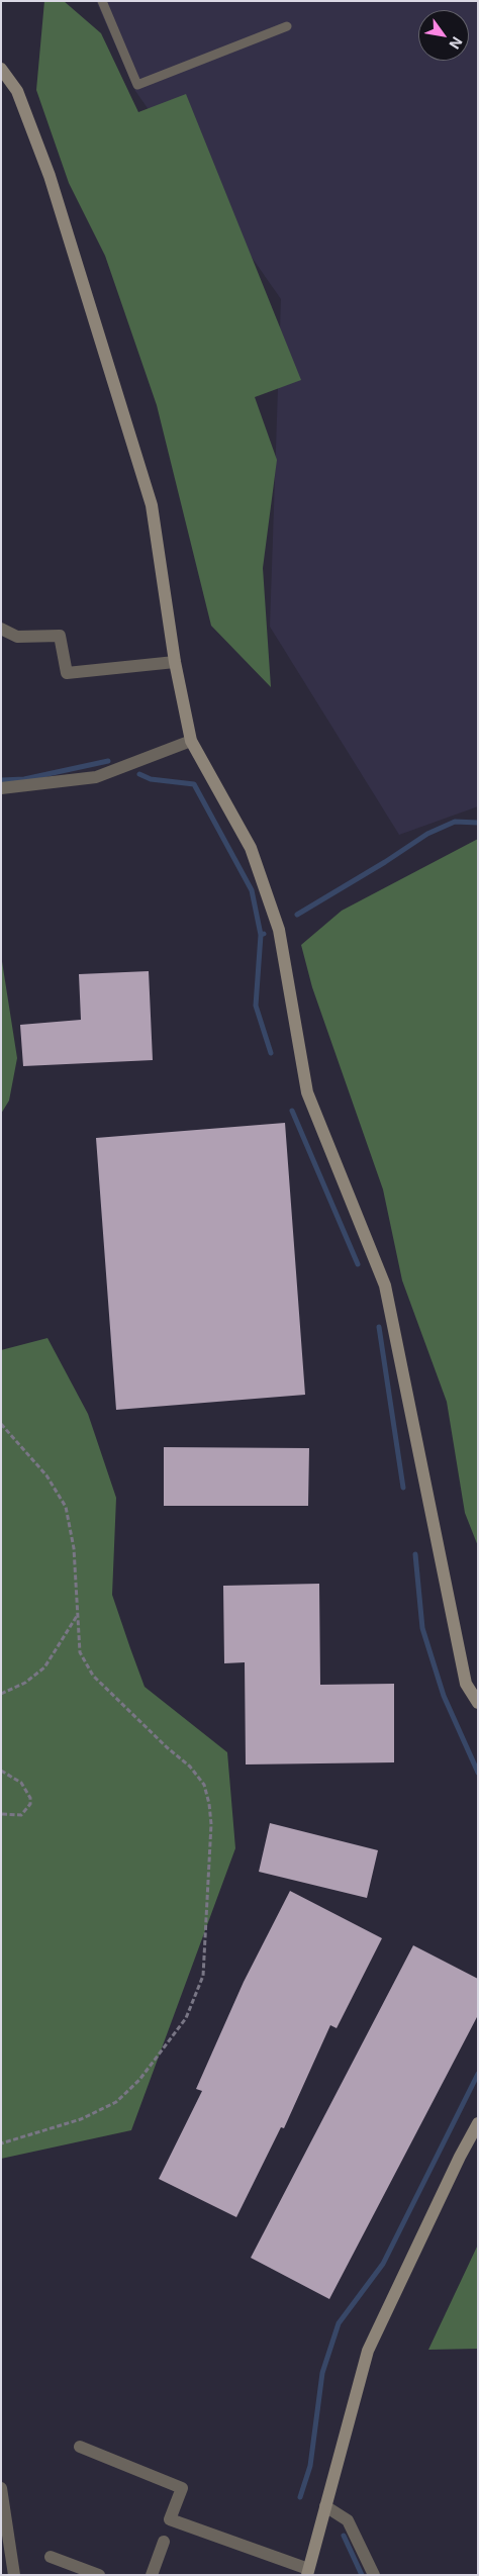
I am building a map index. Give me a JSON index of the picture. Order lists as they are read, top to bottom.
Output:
{
  "north": "bottom right"
}
